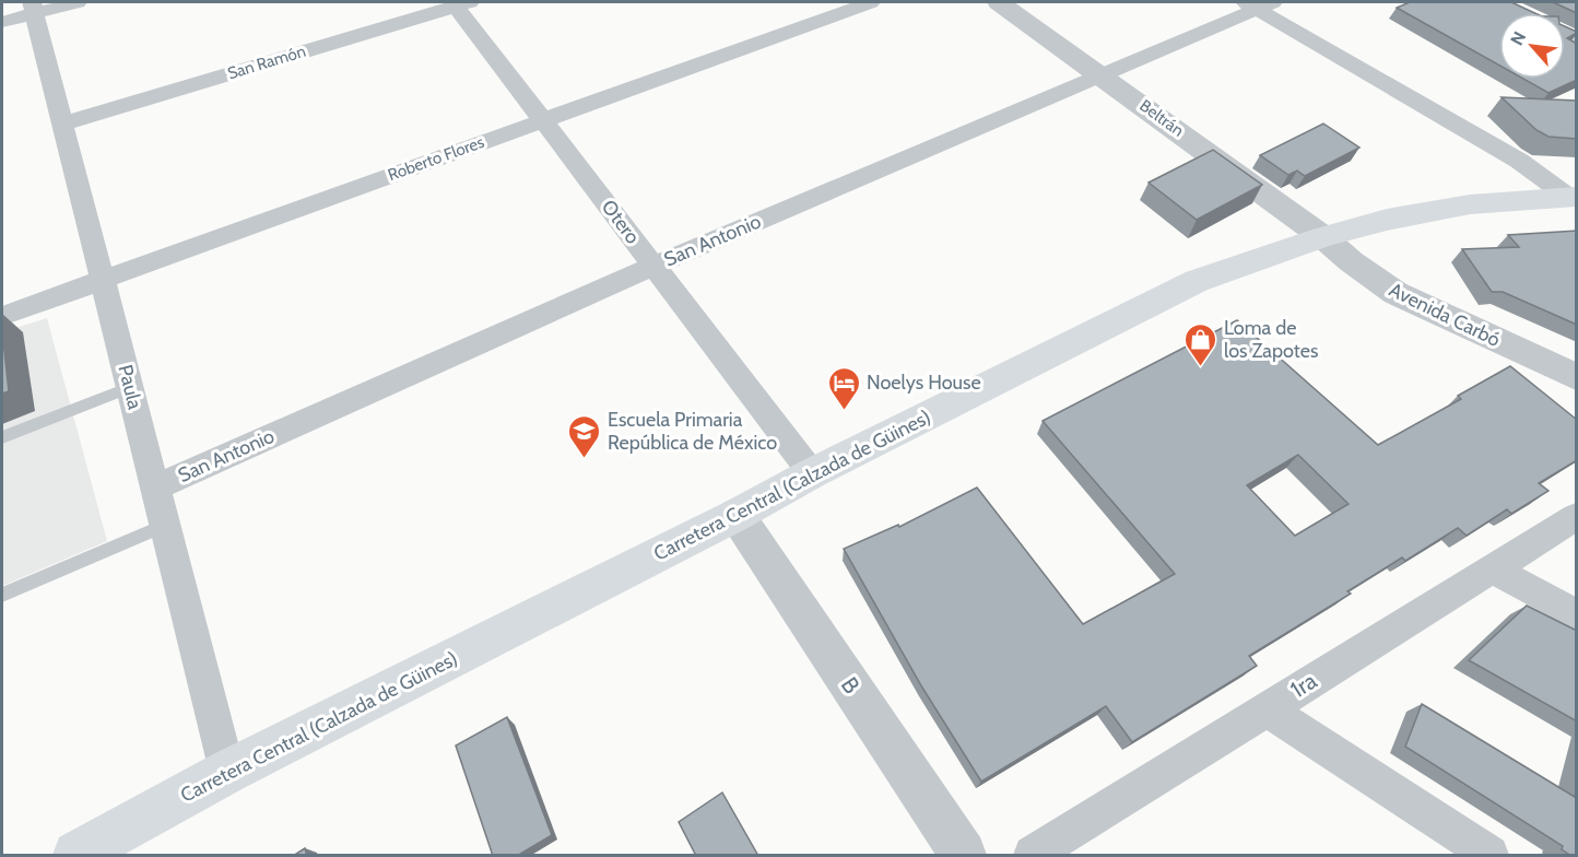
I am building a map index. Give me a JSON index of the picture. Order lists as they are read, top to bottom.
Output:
{
  "streets": {
    "main road": ["Carretera Central (Calzada de Güines)"],
    "street": [
      "San Ramón",
      "Beltrán",
      "Roberto Flores",
      "Otero",
      "San Antonio",
      "Avenida Carbó",
      "Paula",
      "B",
      "1ra"
    ]
  },
  "crossings": [
    ["San Ramón", "Otero"],
    ["San Ramón", "Paula"],
    ["Beltrán", "San Antonio"],
    ["Beltrán", "Avenida Carbó"],
    ["Beltrán", "Carretera Central (Calzada de Güines)"],
    ["Roberto Flores", "Otero"],
    ["Roberto Flores", "Paula"],
    ["Otero", "San Antonio"],
    ["Otero", "Carretera Central (Calzada de Güines)"],
    ["San Antonio", "Paula"],
    ["Avenida Carbó", "Carretera Central (Calzada de Güines)"],
    ["Paula", "Carretera Central (Calzada de Güines)"],
    ["Carretera Central (Calzada de Güines)", "B"]
  ],
  "places": {
    "shop": ["Loma de los Zapotes"],
    "hotel": ["Noelys House"],
    "school or university": ["Escuela Primaria República de México"]
  },
  "north": "top left"
}
